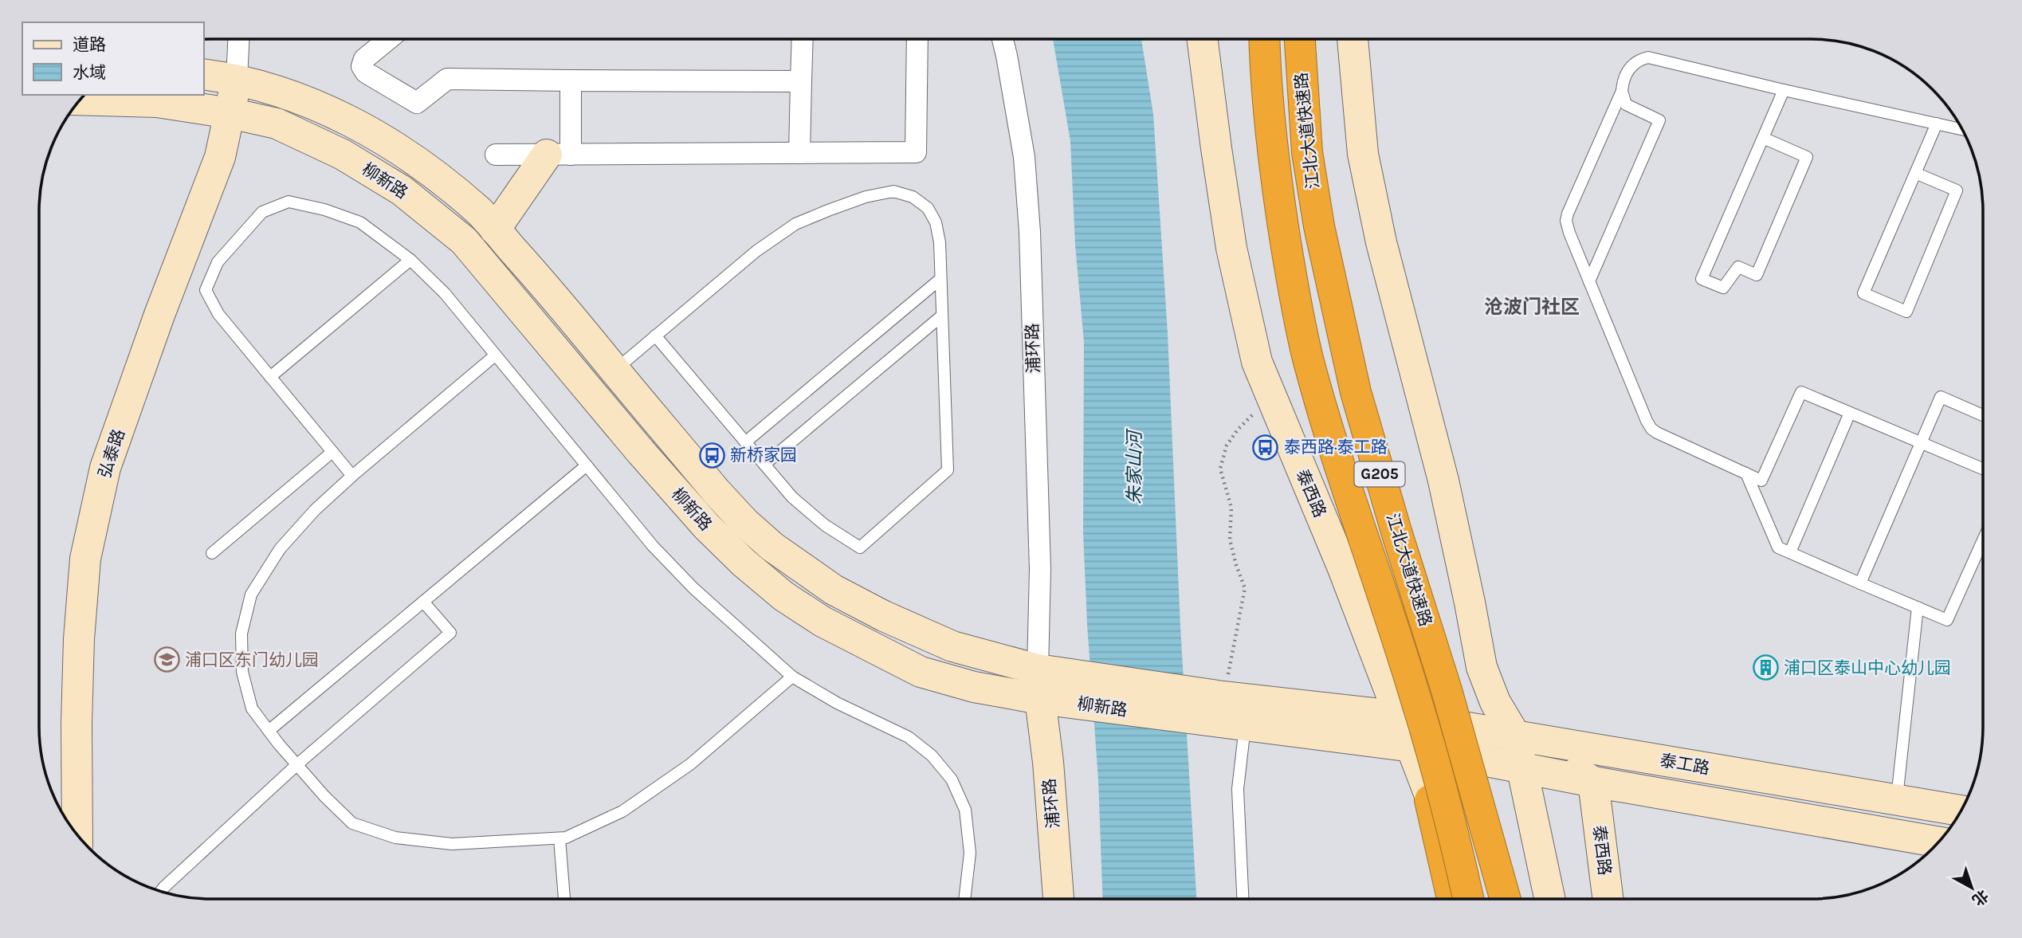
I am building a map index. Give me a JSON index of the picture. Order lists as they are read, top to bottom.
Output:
{
  "streets": {
    "highway": ["江北大道快速路", "G205"],
    "main road": [
      "柳新路",
      "浦环路",
      "弘泰路",
      "泰西路",
      "泰工路"
    ]
  },
  "crossings": [
    ["柳新路", "浦环路"],
    ["柳新路", "弘泰路"],
    ["柳新路", "泰西路"],
    ["柳新路", "泰工路"],
    ["泰西路", "泰工路"]
  ],
  "districts": ["沧波门社区"],
  "water": ["朱家山河"],
  "places": {
    "bus stop": ["泰西路·泰工路", "新桥家园"],
    "school or university": ["浦口区东门幼儿园"],
    "building": ["浦口区泰山中心幼儿园"]
  },
  "legend": ["道路", "水域"],
  "north": "bottom right"
}
